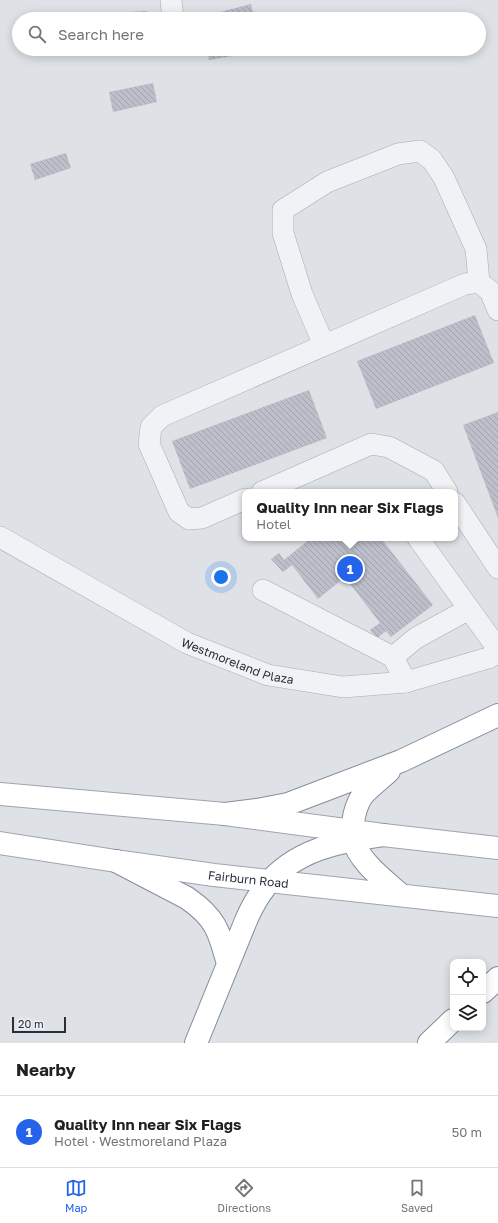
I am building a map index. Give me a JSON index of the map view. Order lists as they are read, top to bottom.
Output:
{
  "streets": {
    "main road": ["Fairburn Road"],
    "street": ["Westmoreland Plaza"]
  },
  "scale_bar": "20 m",
  "page": {
    "search": "Search here",
    "popup": ["Quality Inn near Six Flags", "Hotel"],
    "pins": "1",
    "scale": "20 m",
    "heading": "Nearby",
    "list": [
      {
        "mark": "1",
        "name": "Quality Inn near Six Flags",
        "note": "Hotel · Westmoreland Plaza",
        "value": "50 m"
      }
    ],
    "nav": ["Map", "Directions", "Saved"]
  }
}
